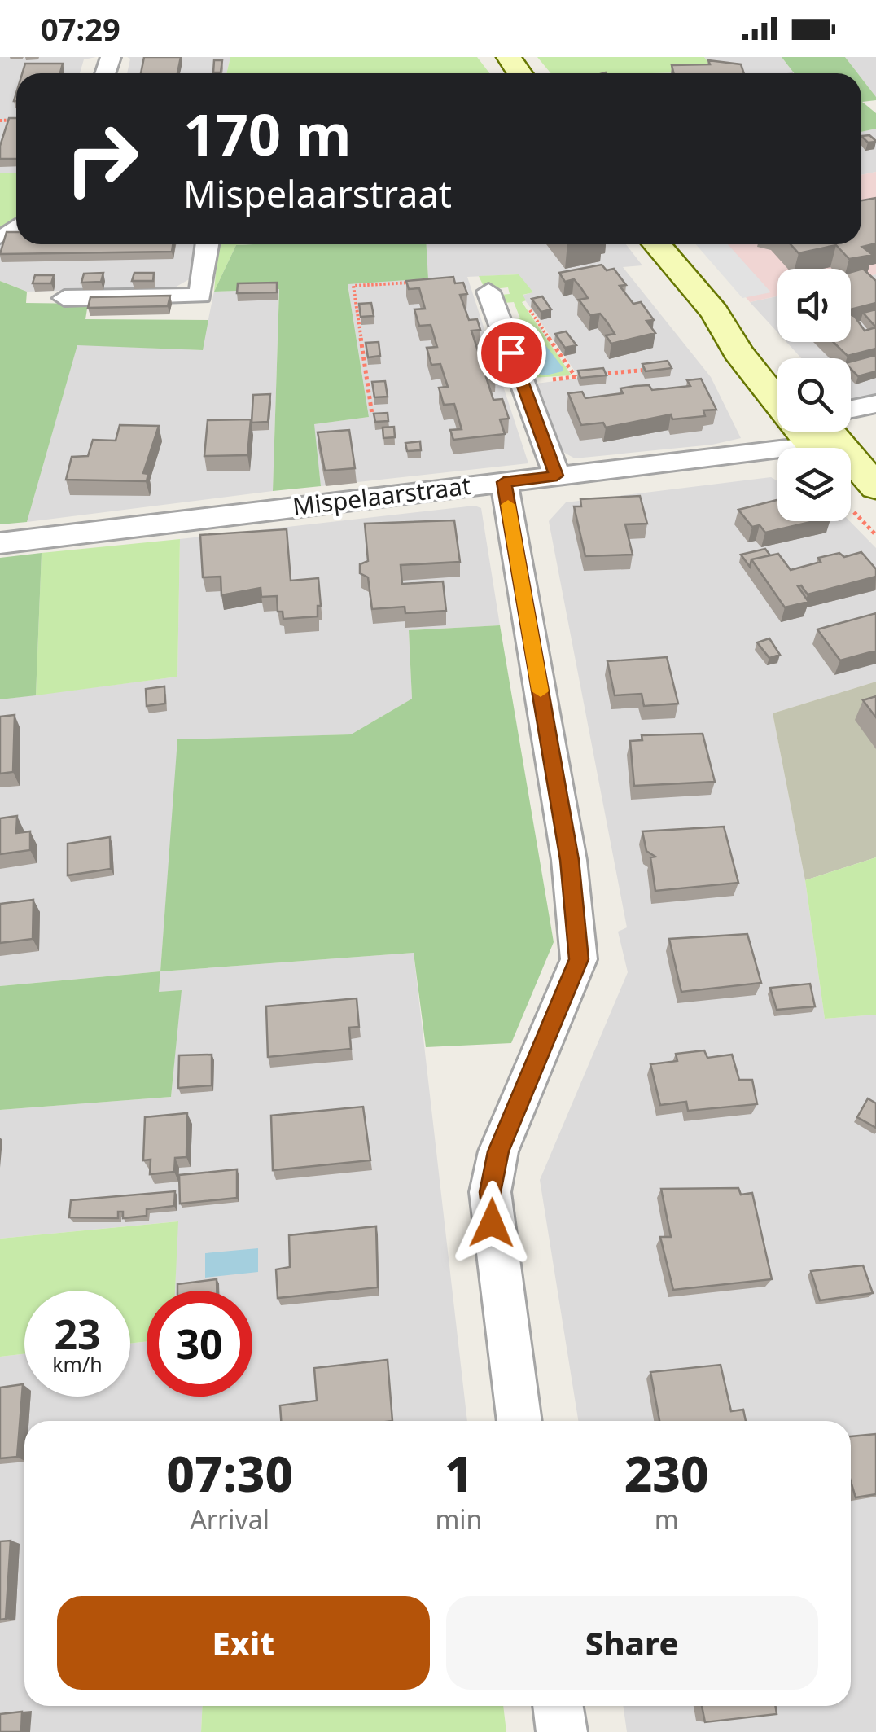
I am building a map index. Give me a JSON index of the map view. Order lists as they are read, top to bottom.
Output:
{
  "streets": {
    "street": ["Mispelaarstraat"]
  },
  "page": {
    "status": "07:29",
    "turn": ["170 m", "Mispelaarstraat"],
    "speed": "23 km/h",
    "limit": "30",
    "eta": [
      "07:30",
      "Arrival",
      "1",
      "min",
      "230",
      "m"
    ],
    "buttons": ["Exit", "Share"]
  }
}
